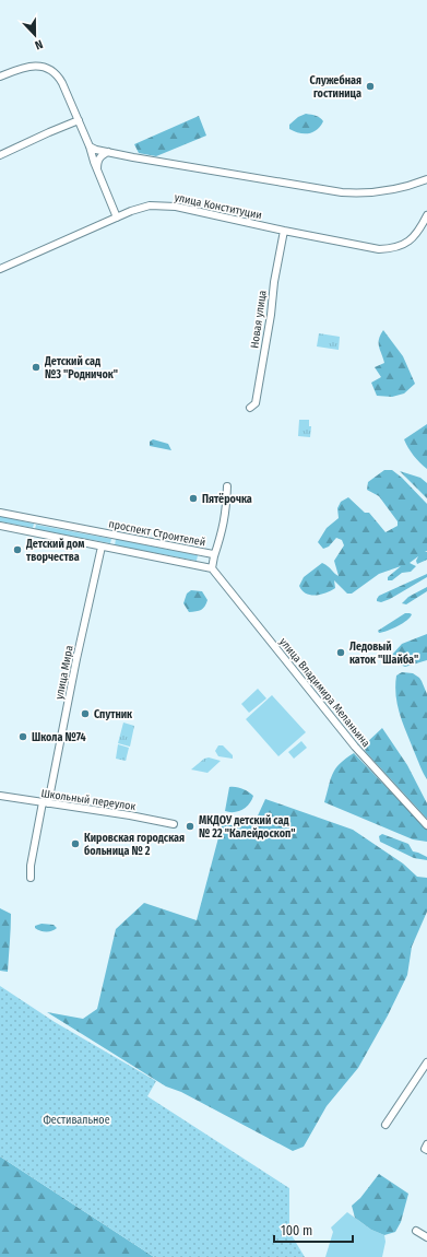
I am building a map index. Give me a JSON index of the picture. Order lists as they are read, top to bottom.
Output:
{
  "streets": {
    "street": [
      "улица Конституции",
      "Новая улица",
      "проспект Строителей",
      "улица Мира",
      "улица Владимира Меланьина",
      "Школьный переулок"
    ]
  },
  "crossings": [
    ["улица Конституции", "Новая улица"],
    ["проспект Строителей", "улица Владимира Меланьина"],
    ["улица Мира", "Школьный переулок"]
  ],
  "parks": ["Фестивальное"],
  "places": [
    "Служебная гостиница",
    "Детский сад №3 \"Родничок\"",
    "Пятёрочка",
    "Детский дом творчества",
    "Ледовый каток \"Шайба\"",
    "Спутник",
    "Школа №74",
    "МКДОУ детский сад № 22 \"Калейдоскоп\"",
    "Кировская городская больница № 2"
  ],
  "scale_bar": "100 m",
  "north": "bottom"
}
